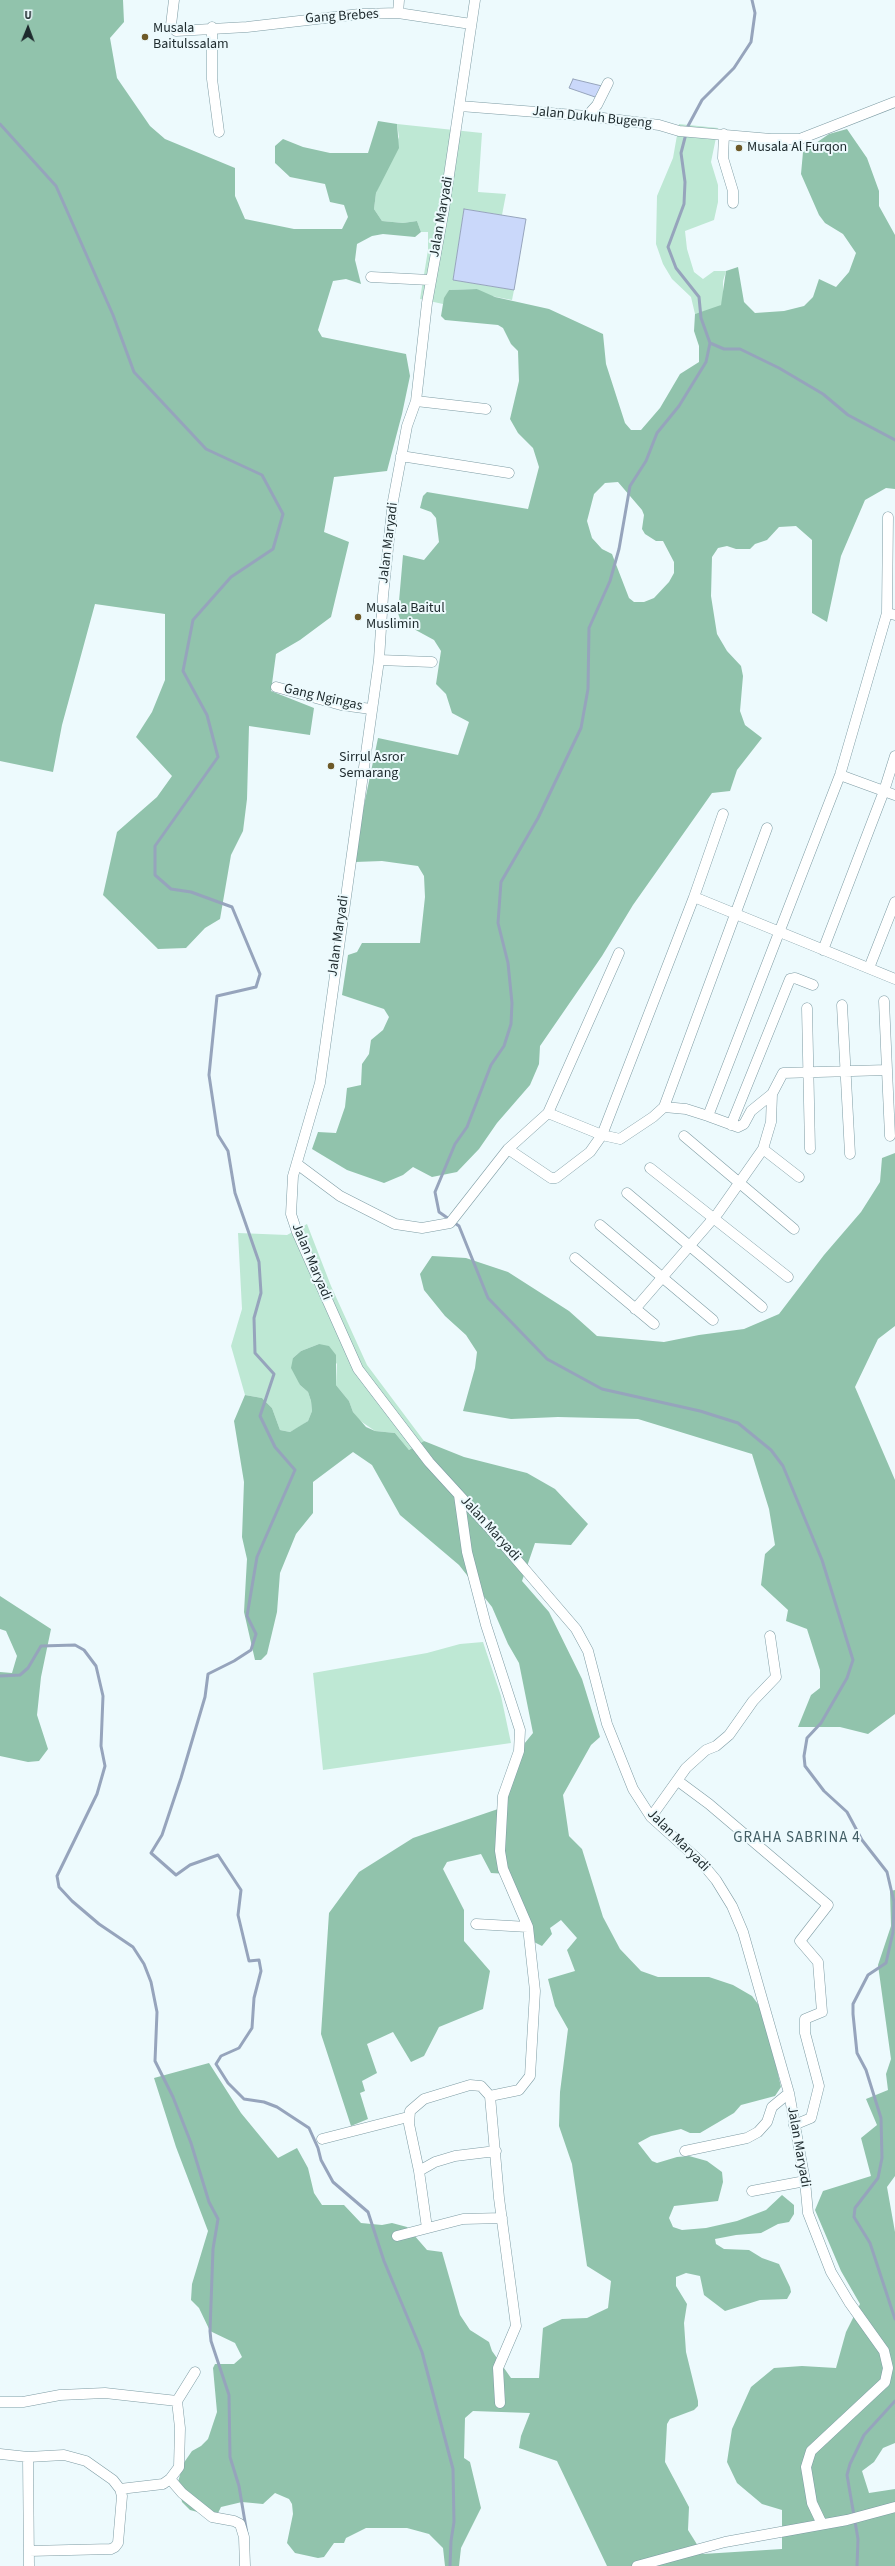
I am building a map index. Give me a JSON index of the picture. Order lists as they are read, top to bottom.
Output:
{
  "streets": {
    "street": [
      "Gang Brebes",
      "Jalan Dukuh Bugeng",
      "Jalan Maryadi",
      "Gang Ngingas"
    ]
  },
  "crossings": [
    ["Gang Brebes", "Jalan Maryadi"],
    ["Jalan Dukuh Bugeng", "Jalan Maryadi"],
    ["Jalan Maryadi", "Gang Ngingas"]
  ],
  "districts": ["GRAHA SABRINA 4"],
  "places": [
    "Musala Baitulssalam",
    "Musala Al Furqon",
    "Musala Baitul Muslimin",
    "Sirrul Asror Semarang"
  ],
  "north": "top"
}
